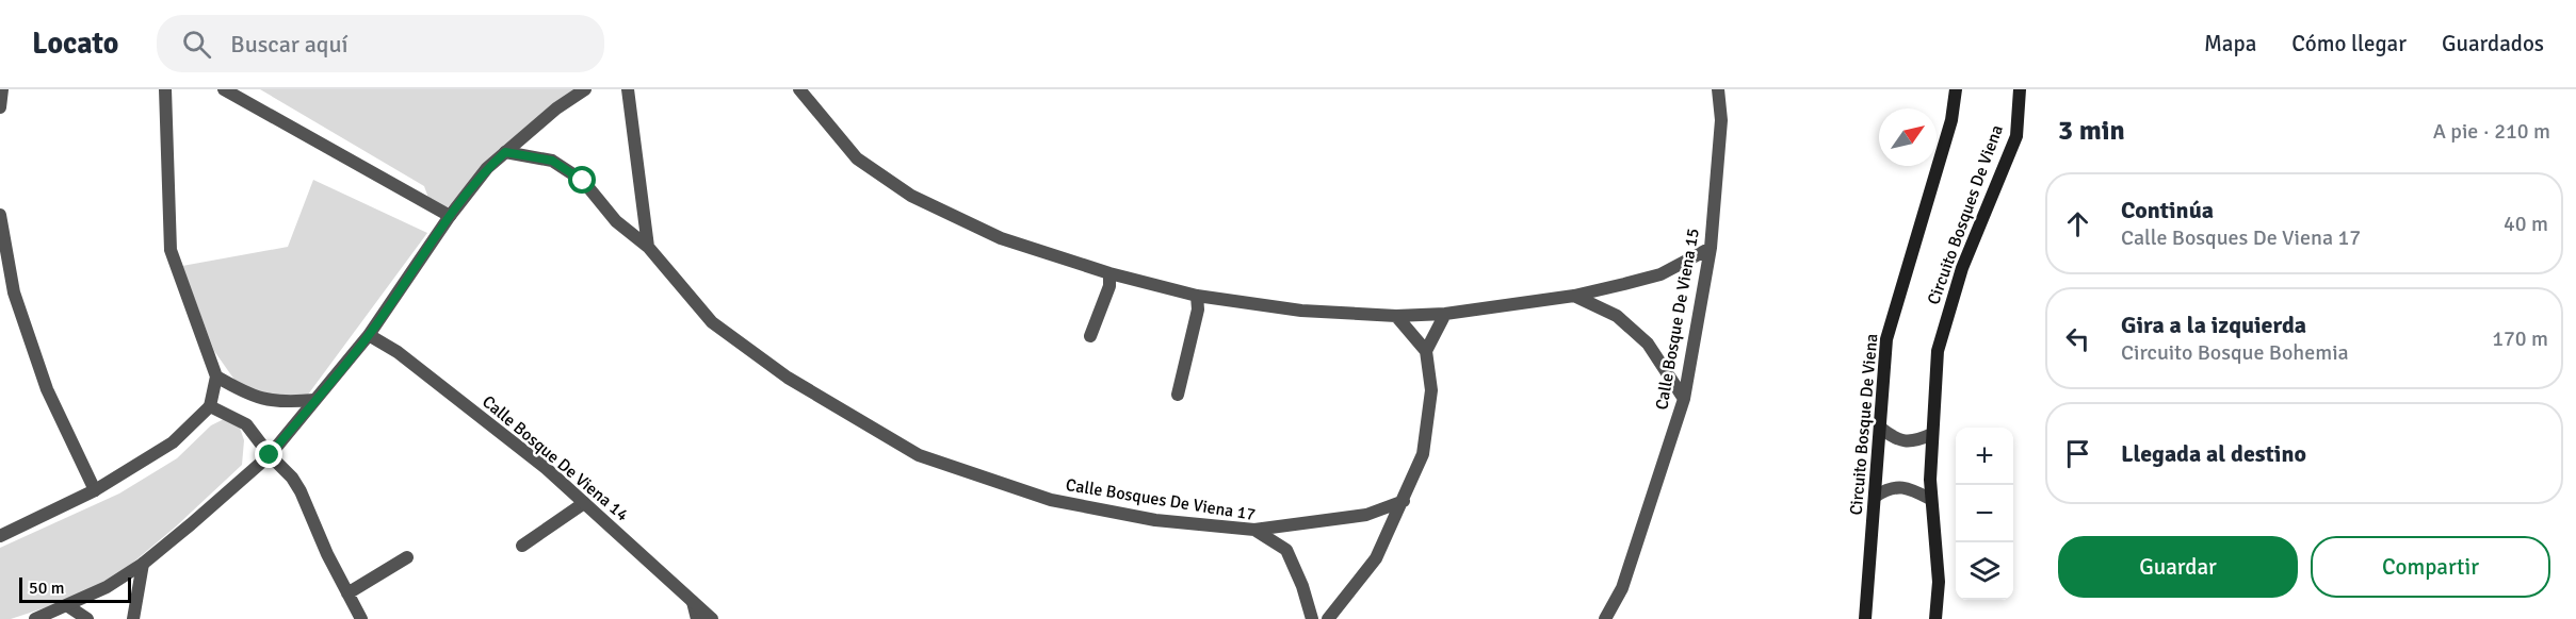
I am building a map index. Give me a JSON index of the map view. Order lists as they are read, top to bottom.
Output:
{
  "streets": {
    "main road": ["Circuito Bosques De Viena", "Circuito Bosque De Viena"],
    "street": ["Calle Bosque De Viena 15", "Calle Bosque De Viena 14", "Calle Bosques De Viena 17"]
  },
  "scale_bar": "50 m",
  "north": "top right",
  "page": {
    "header": "Locato",
    "search": "Buscar aquí",
    "nav": ["Mapa", "Cómo llegar", "Guardados"],
    "heading": ["3 min", "A pie · 210 m"],
    "list": [
      ["Continúa", "Calle Bosques De Viena 17", "40 m"],
      ["Gira a la izquierda", "Circuito Bosque Bohemia", "170 m"],
      "Llegada al destino"
    ],
    "map_buttons": ["+", "−"],
    "buttons": ["Guardar", "Compartir"],
    "scale": "50 m"
  }
}
